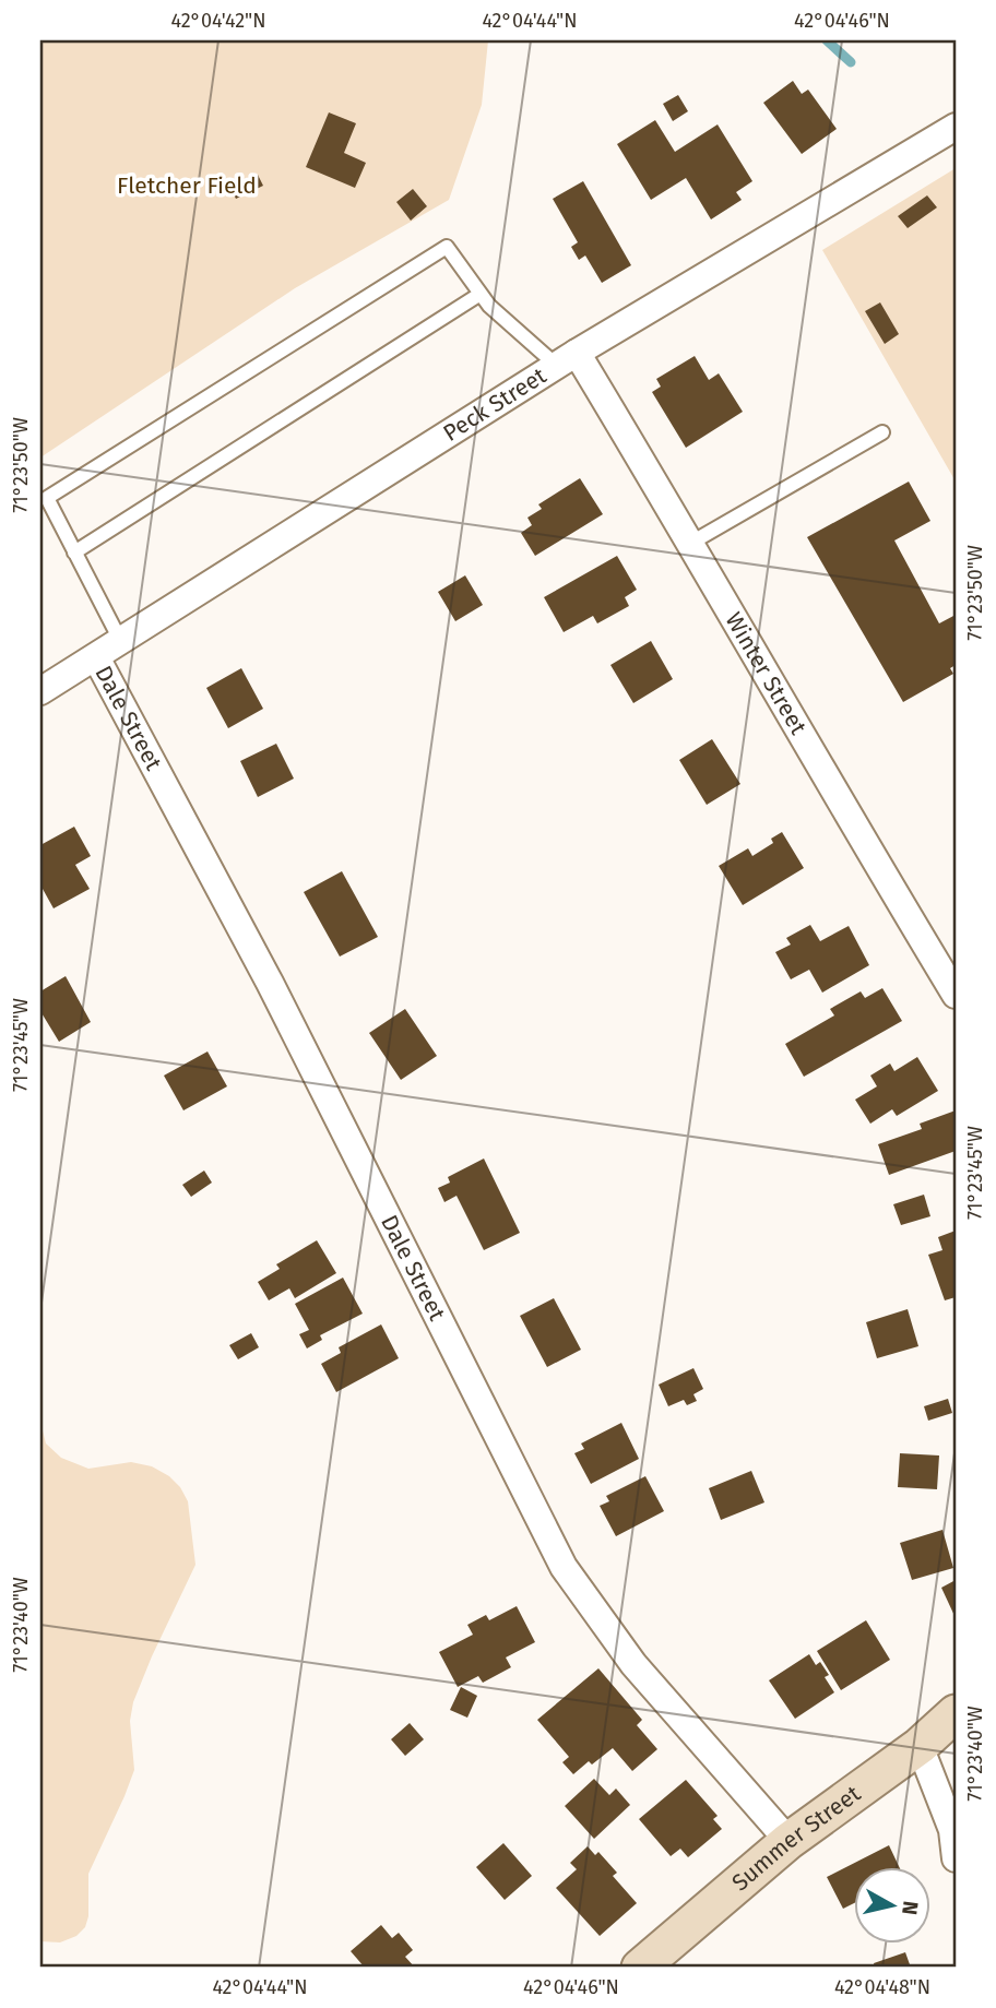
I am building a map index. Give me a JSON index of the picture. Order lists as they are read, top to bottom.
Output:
{
  "streets": {
    "main road": ["Summer Street"],
    "street": ["Peck Street", "Winter Street", "Dale Street"]
  },
  "crossings": [
    ["Peck Street", "Winter Street"],
    ["Peck Street", "Dale Street"],
    ["Dale Street", "Summer Street"]
  ],
  "parks": ["Fletcher Field"],
  "north": "right",
  "coordinates": [
    "42°04'42\"N",
    "42°04'44\"N",
    "42°04'46\"N",
    "71°23'50\"W",
    "71°23'45\"W",
    "71°23'40\"W",
    "42°04'48\"N"
  ]
}
